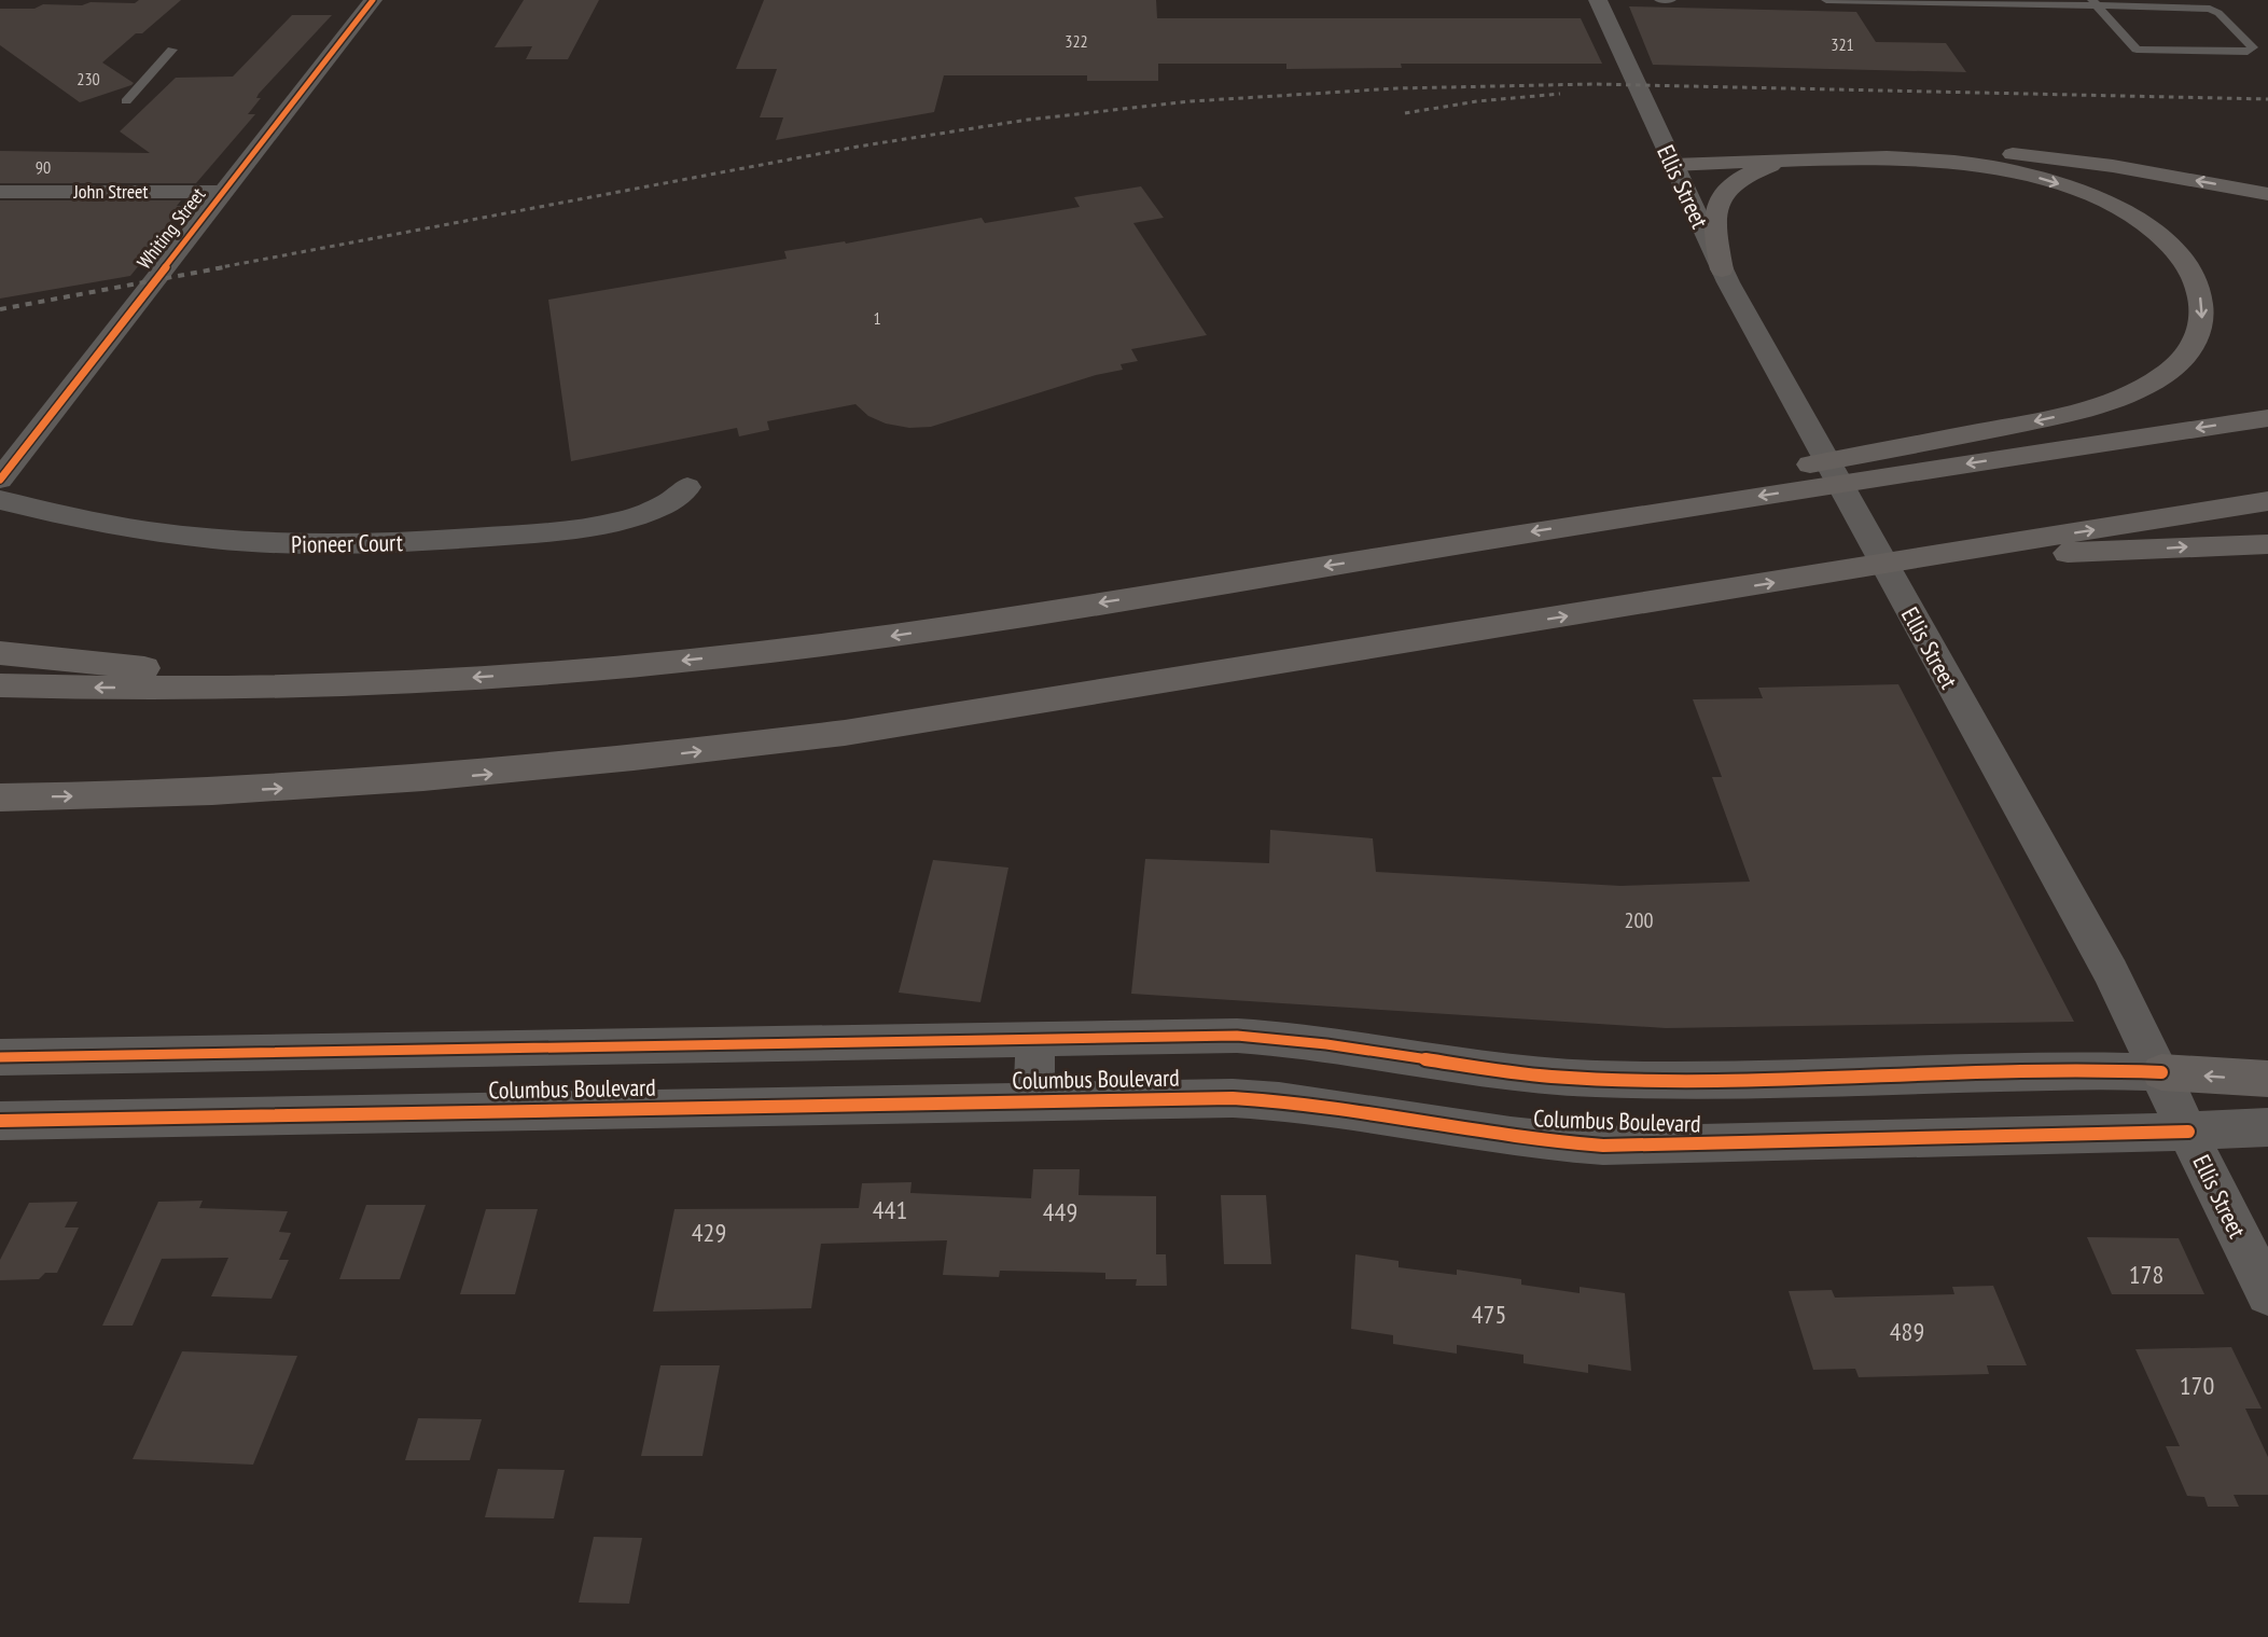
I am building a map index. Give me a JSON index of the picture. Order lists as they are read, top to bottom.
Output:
{
  "streets": {
    "street": [
      "Ellis Street",
      "John Street",
      "Whiting Street",
      "Pioneer Court",
      "Columbus Boulevard"
    ]
  },
  "crossings": [
    ["Ellis Street", "Columbus Boulevard"],
    ["John Street", "Whiting Street"]
  ],
  "house_numbers": [
    "322",
    "321",
    "230",
    "90",
    "1",
    "200",
    "441",
    "449",
    "429",
    "178",
    "475",
    "489",
    "170"
  ]
}
